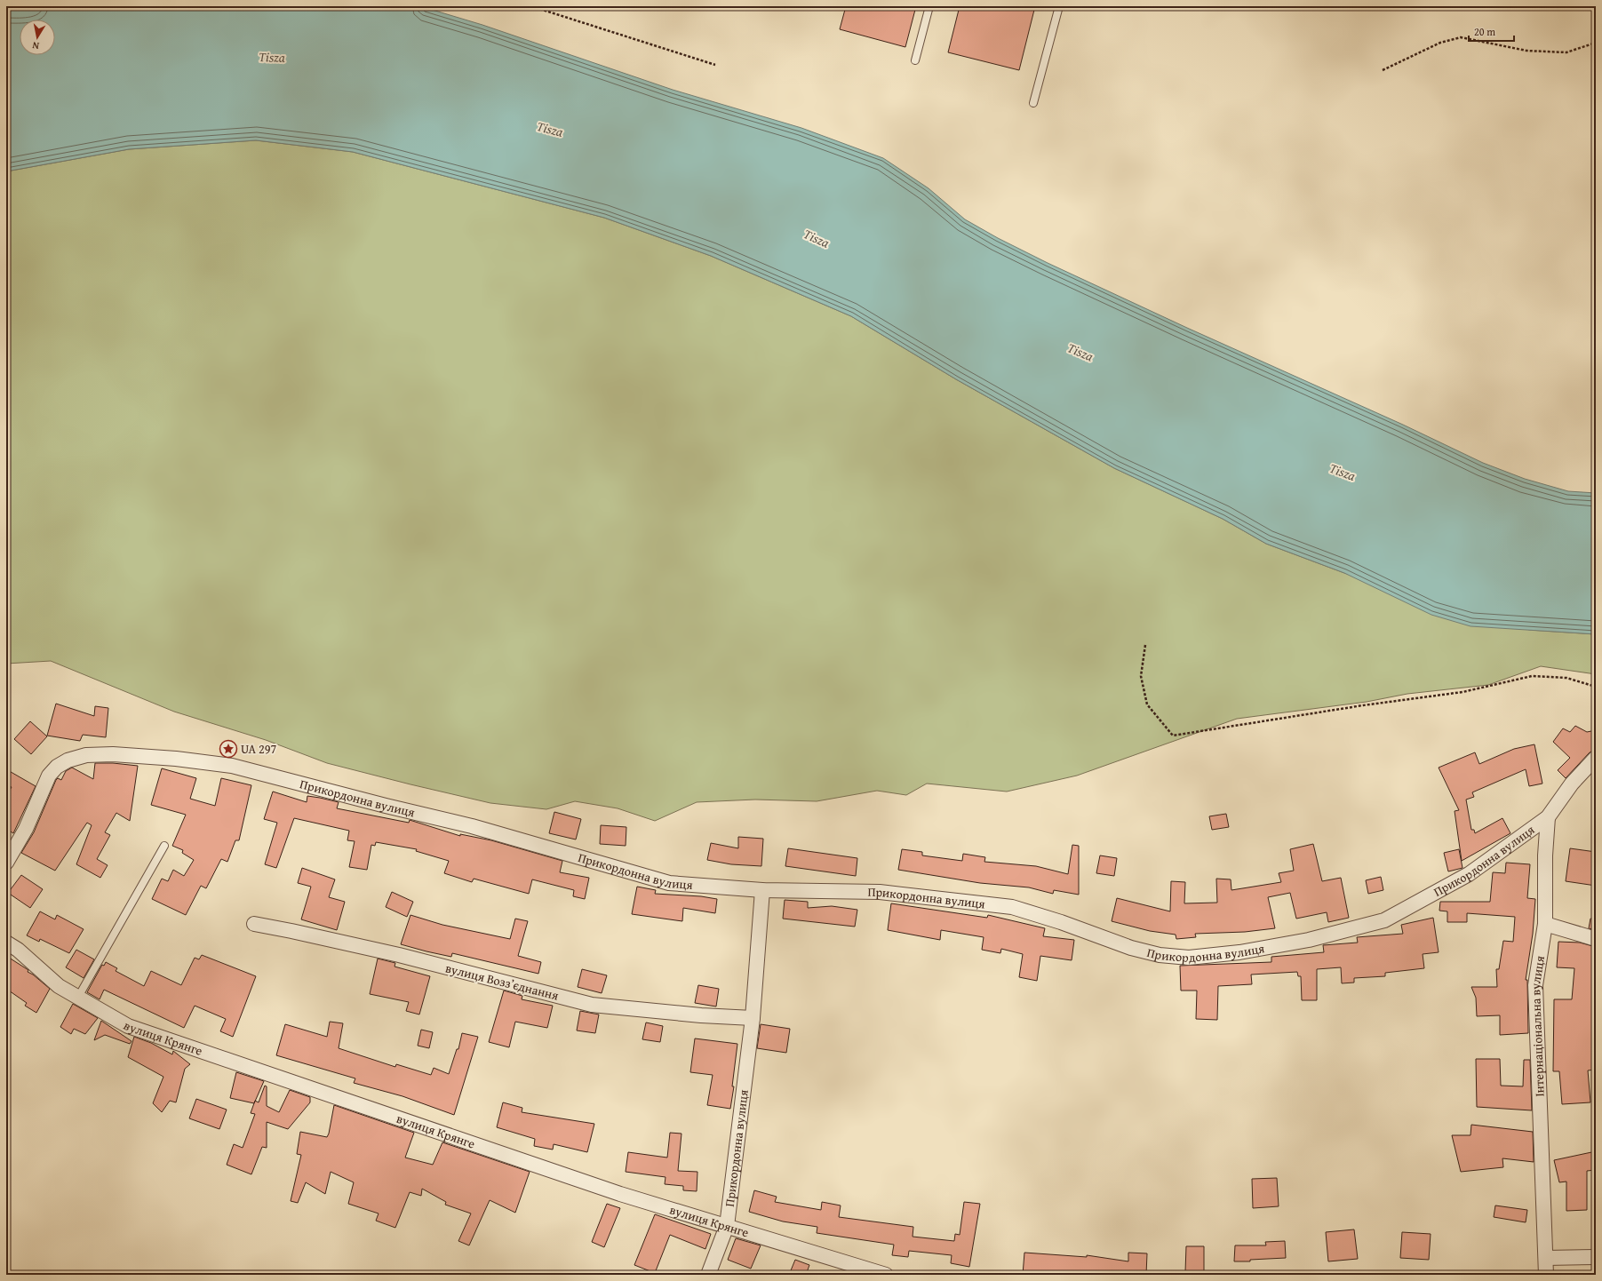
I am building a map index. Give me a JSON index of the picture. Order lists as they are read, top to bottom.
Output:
{
  "streets": {
    "street": [
      "Прикордонна вулиця",
      "вулиця Воззʼєднання",
      "Інтернаціональна вулиця",
      "вулиця Крянге"
    ]
  },
  "crossings": [
    ["Прикордонна вулиця", "вулиця Воззʼєднання"],
    ["Прикордонна вулиця", "Інтернаціональна вулиця"],
    ["Прикордонна вулиця", "вулиця Крянге"]
  ],
  "water": ["Tisza"],
  "places": {
    "place": ["UA 297"]
  },
  "scale_bar": "20 m",
  "north": "bottom"
}
